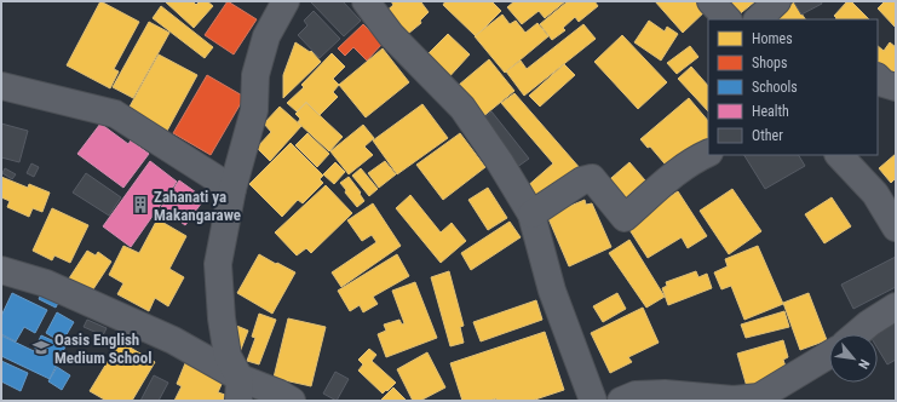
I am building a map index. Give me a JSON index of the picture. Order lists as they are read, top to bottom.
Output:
{
  "places": {
    "building": ["Zahanati ya Makangarawe"],
    "school or university": ["Oasis English Medium School"]
  },
  "legend": [
    "Homes",
    "Shops",
    "Schools",
    "Health",
    "Other"
  ],
  "north": "bottom right"
}
